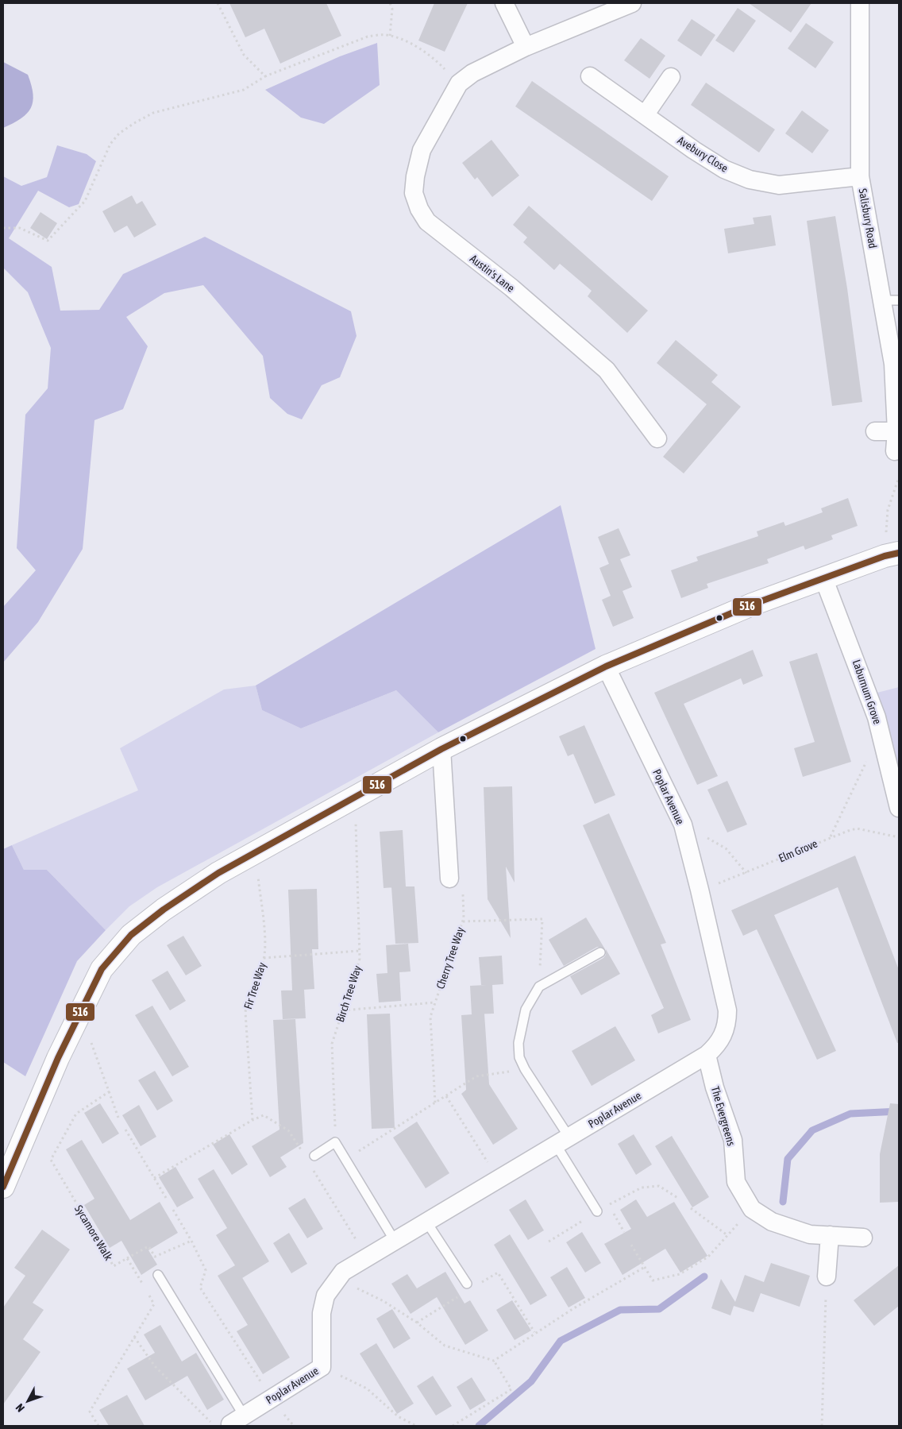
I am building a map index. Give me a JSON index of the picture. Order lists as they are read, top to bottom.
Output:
{
  "streets": {
    "street": [
      "Avebury Close",
      "Salisbury Road",
      "Austin's Lane",
      "Laburnum Grove",
      "Poplar Avenue",
      "The Evergreens"
    ],
    "path": [
      "Elm Grove",
      "Cherry Tree Way",
      "Fir Tree Way",
      "Birch Tree Way",
      "Sycamore Walk"
    ]
  },
  "crossings": [
    ["Avebury Close", "Salisbury Road"],
    ["Poplar Avenue", "Elm Grove"],
    ["Poplar Avenue", "The Evergreens"]
  ],
  "lines": ["transit line 516"],
  "north": "bottom left"
}
